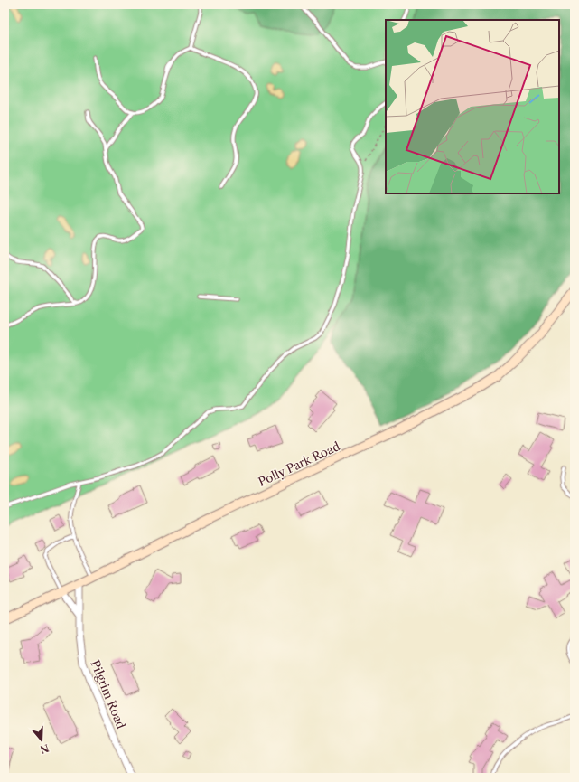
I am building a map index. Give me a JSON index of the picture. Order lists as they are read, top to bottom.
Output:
{
  "streets": {
    "street": ["Polly Park Road", "Pilgrim Road"]
  },
  "crossings": [
    ["Polly Park Road", "Pilgrim Road"]
  ],
  "north": "bottom"
}
